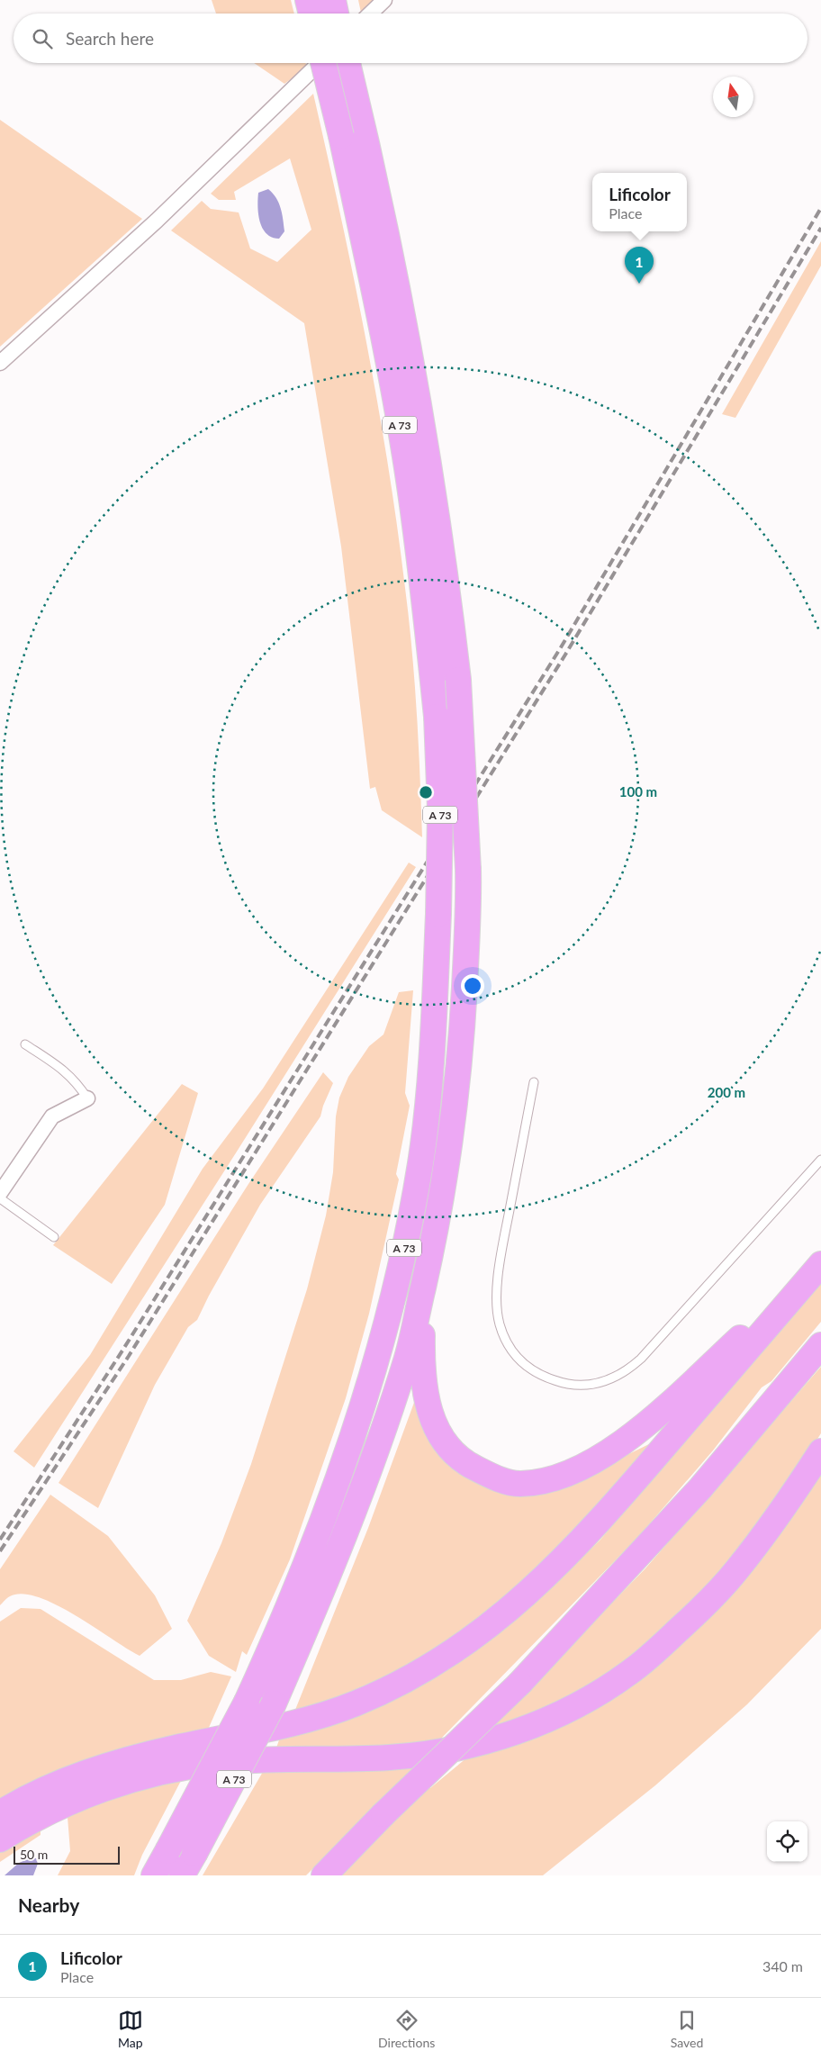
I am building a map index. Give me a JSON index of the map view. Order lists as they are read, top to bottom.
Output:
{
  "streets": {
    "highway": ["A 73"]
  },
  "scale_bar": "50 m",
  "north": "top",
  "page": {
    "search": "Search here",
    "popup": ["Lificolor", "Place"],
    "pins": "1",
    "scale": "50 m",
    "heading": "Nearby",
    "list": [
      {
        "mark": "1",
        "name": "Lificolor",
        "note": "Place",
        "value": "340 m"
      }
    ],
    "nav": ["Map", "Directions", "Saved"]
  },
  "rings": ["100 m", "200 m"]
}
